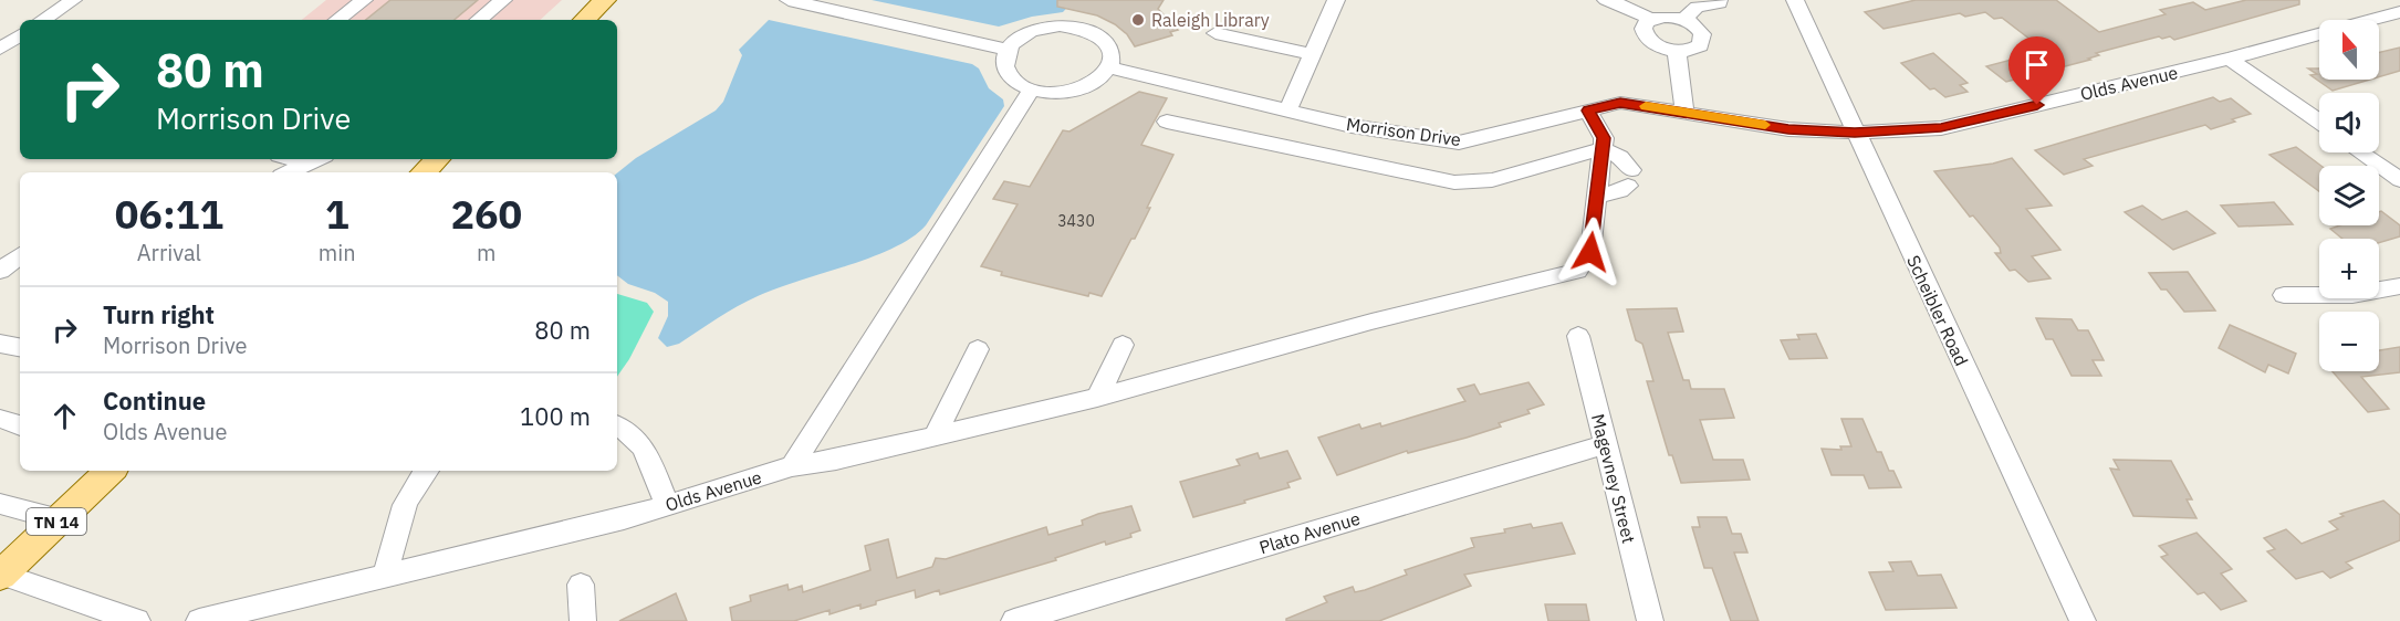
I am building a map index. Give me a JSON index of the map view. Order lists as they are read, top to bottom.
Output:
{
  "streets": {
    "main road": ["TN 14"],
    "street": [
      "Olds Avenue",
      "Morrison Drive",
      "Scheibler Road",
      "Magevney Street",
      "Plato Avenue"
    ]
  },
  "crossings": [
    ["Olds Avenue", "Morrison Drive"],
    ["Olds Avenue", "Scheibler Road"],
    ["Morrison Drive", "Scheibler Road"],
    ["Magevney Street", "Plato Avenue"]
  ],
  "places": ["Raleigh Library"],
  "house_numbers": ["3430"],
  "north": "top",
  "page": {
    "map_buttons": ["+", "−"],
    "turn": ["80 m", "Morrison Drive"],
    "eta": [
      "06:11",
      "Arrival",
      "1",
      "min",
      "260",
      "m"
    ],
    "list": [
      {
        "name": "Turn right",
        "note": "Morrison Drive",
        "value": "80 m"
      },
      {
        "name": "Continue",
        "note": "Olds Avenue",
        "value": "100 m"
      }
    ]
  }
}
